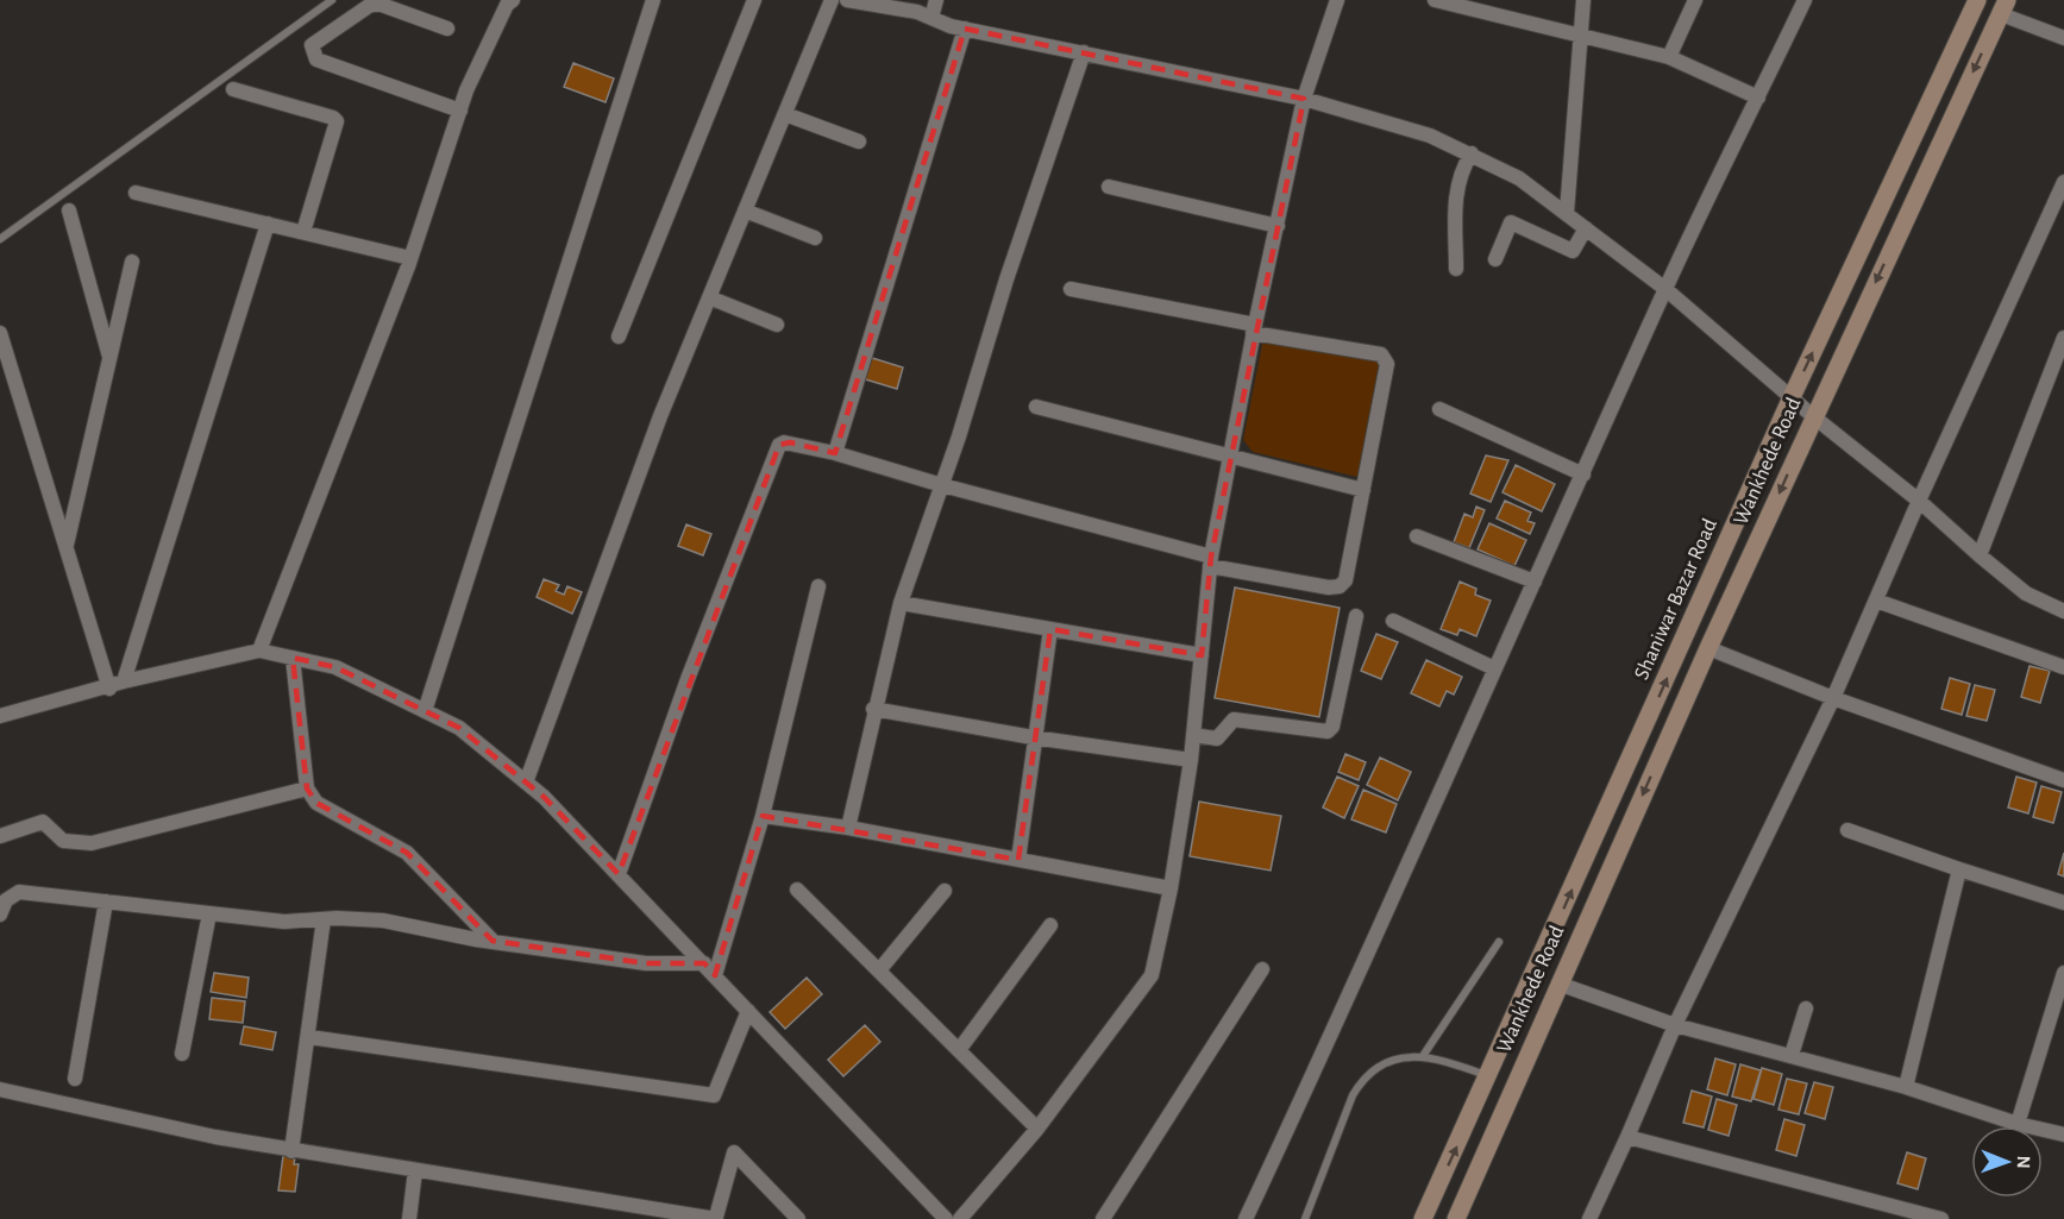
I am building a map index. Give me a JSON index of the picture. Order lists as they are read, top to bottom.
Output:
{
  "streets": {
    "main road": ["Wankhede Road", "Shaniwar Bazar Road"]
  },
  "one_way": ["Wankhede Road", "Shaniwar Bazar Road"],
  "north": "right"
}
